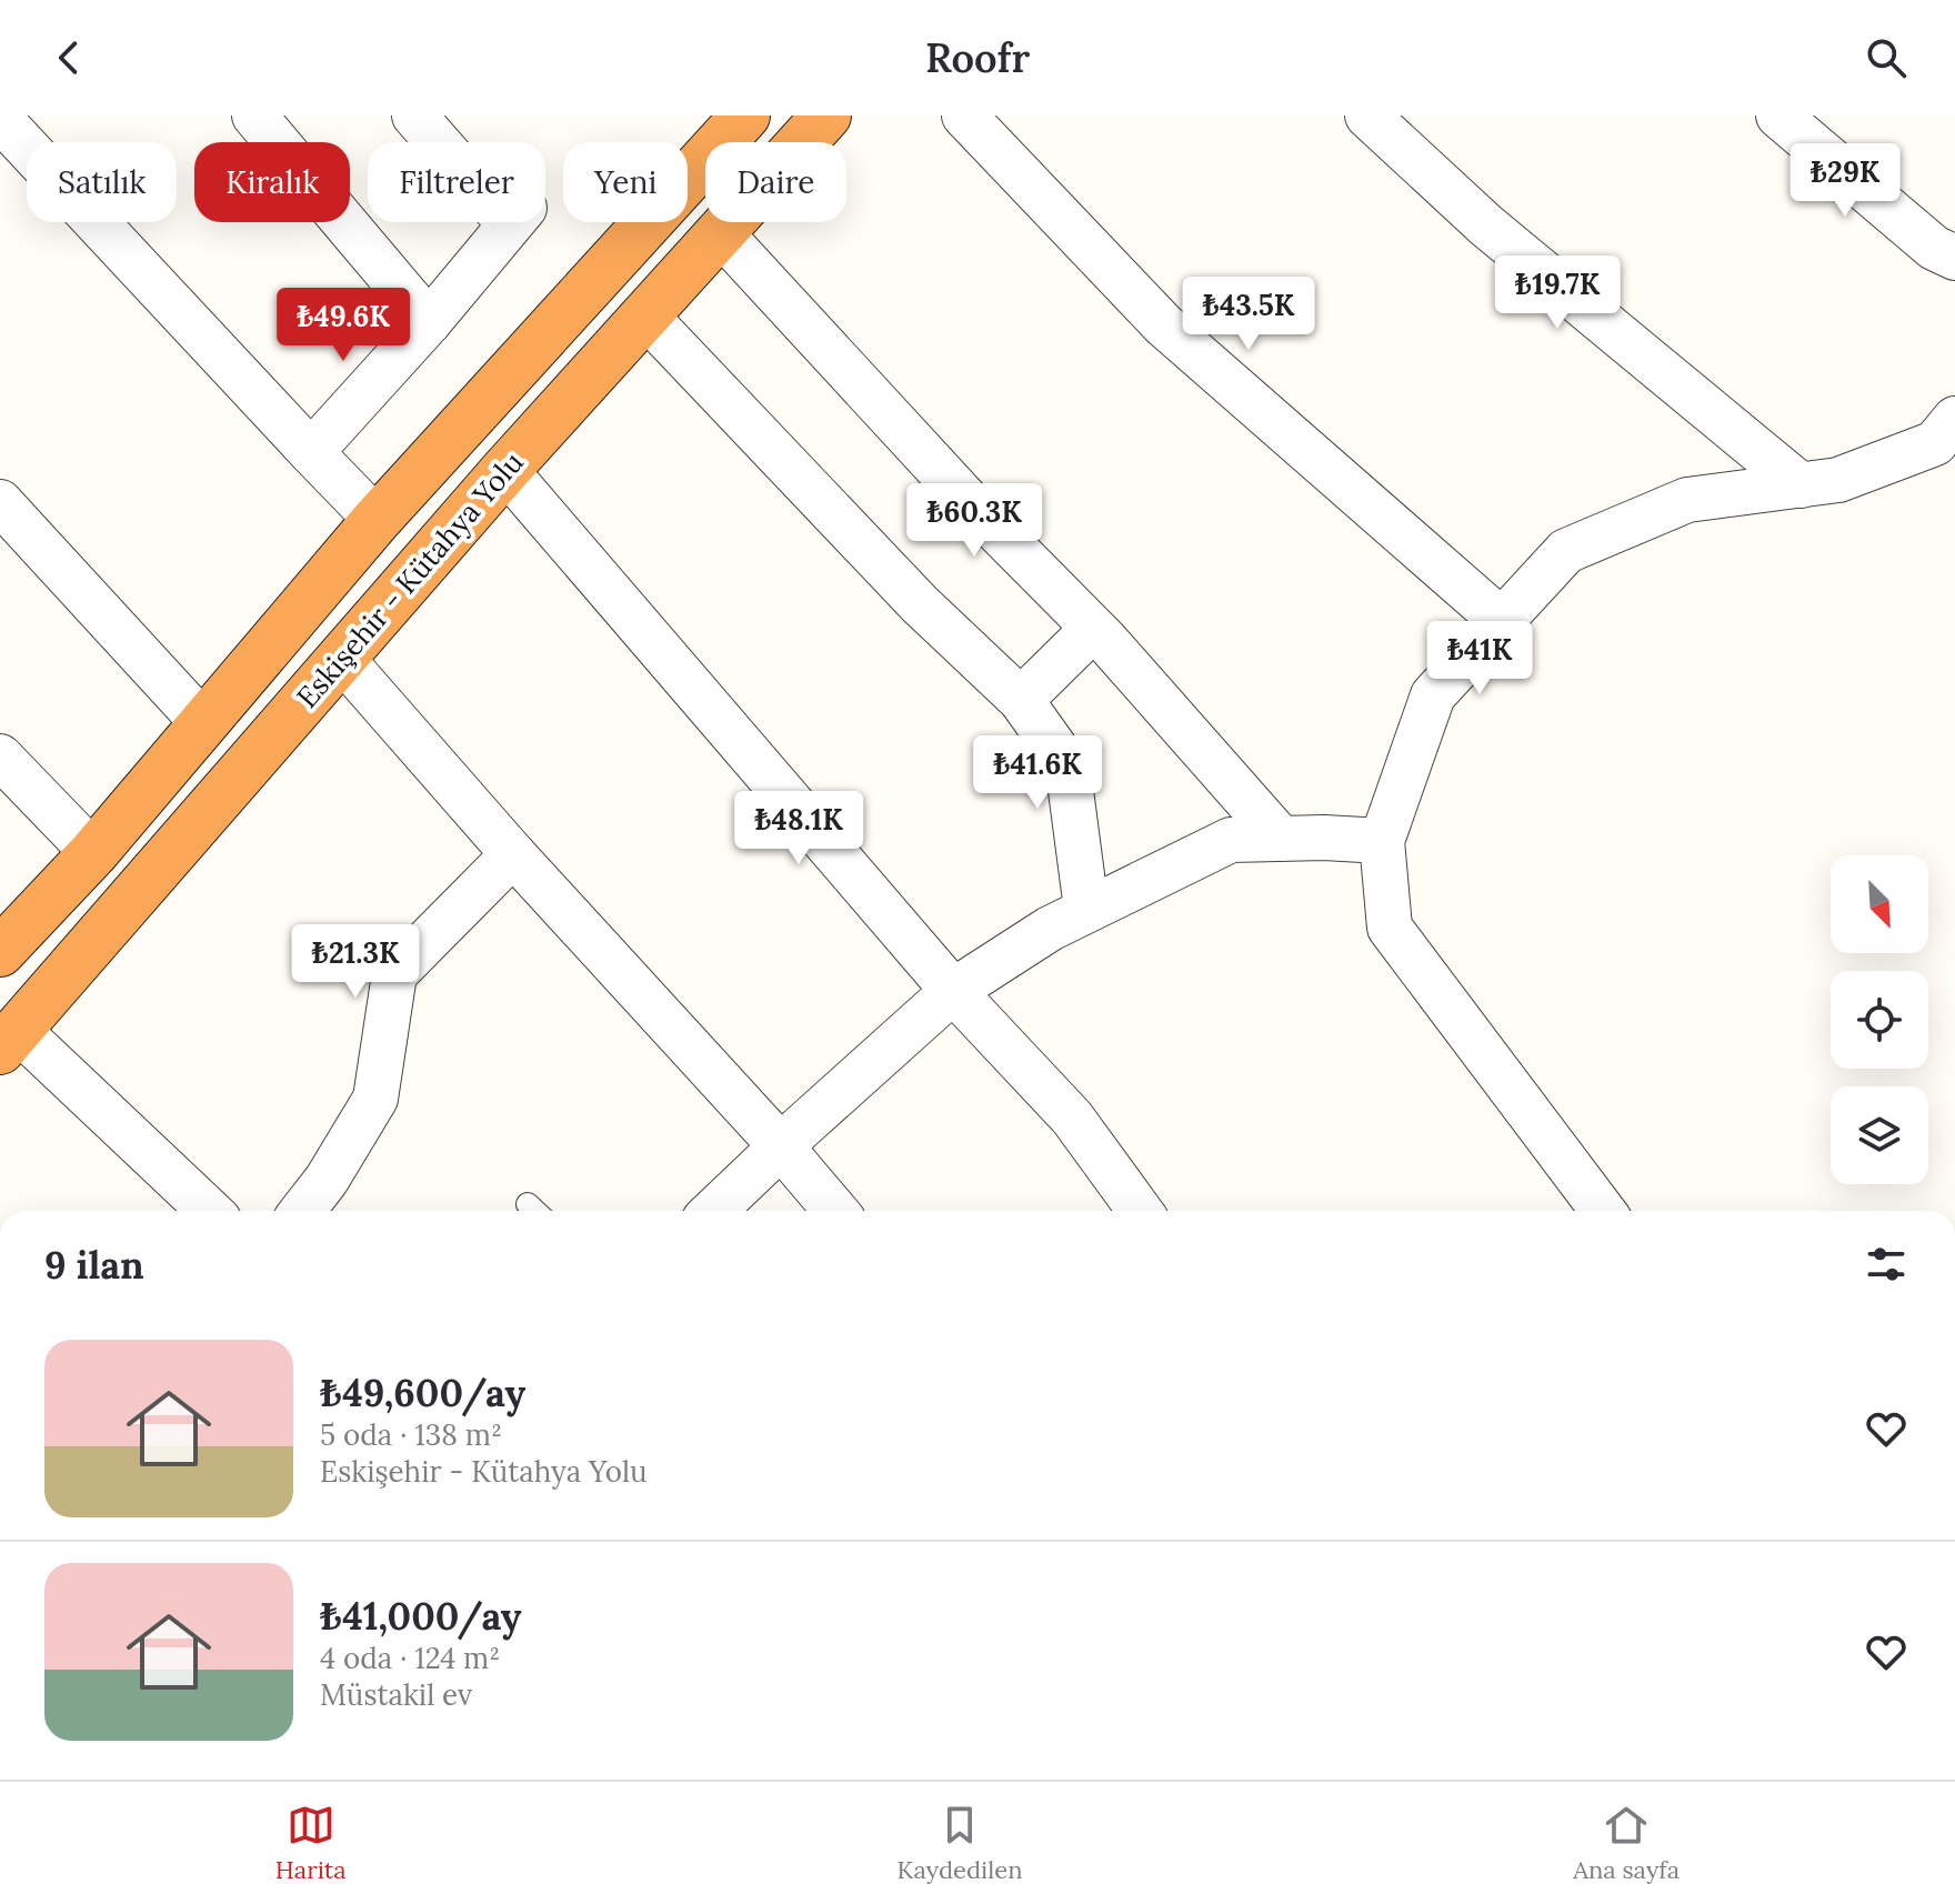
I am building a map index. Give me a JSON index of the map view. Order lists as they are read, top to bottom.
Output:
{
  "streets": {
    "highway": ["Eskişehir - Kütahya Yolu"]
  },
  "north": "bottom right",
  "page": {
    "header": "Roofr",
    "chip": [
      "Satılık",
      "Kiralık",
      "Filtreler",
      "Yeni",
      "Daire"
    ],
    "price": [
      "₺29K",
      "₺19.7K",
      "₺43.5K",
      "₺49.6K",
      "₺60.3K",
      "₺41K",
      "₺41.6K",
      "₺48.1K",
      "₺21.3K"
    ],
    "heading": "9 ilan",
    "list": [
      {
        "name": "₺49,600/ay",
        "note": "5 oda · 138 m² · Eskişehir - Kütahya Yolu"
      },
      {
        "name": "₺41,000/ay",
        "note": "4 oda · 124 m² · Müstakil ev"
      }
    ],
    "tabs": ["Harita", "Kaydedilen", "Ana sayfa"]
  }
}
